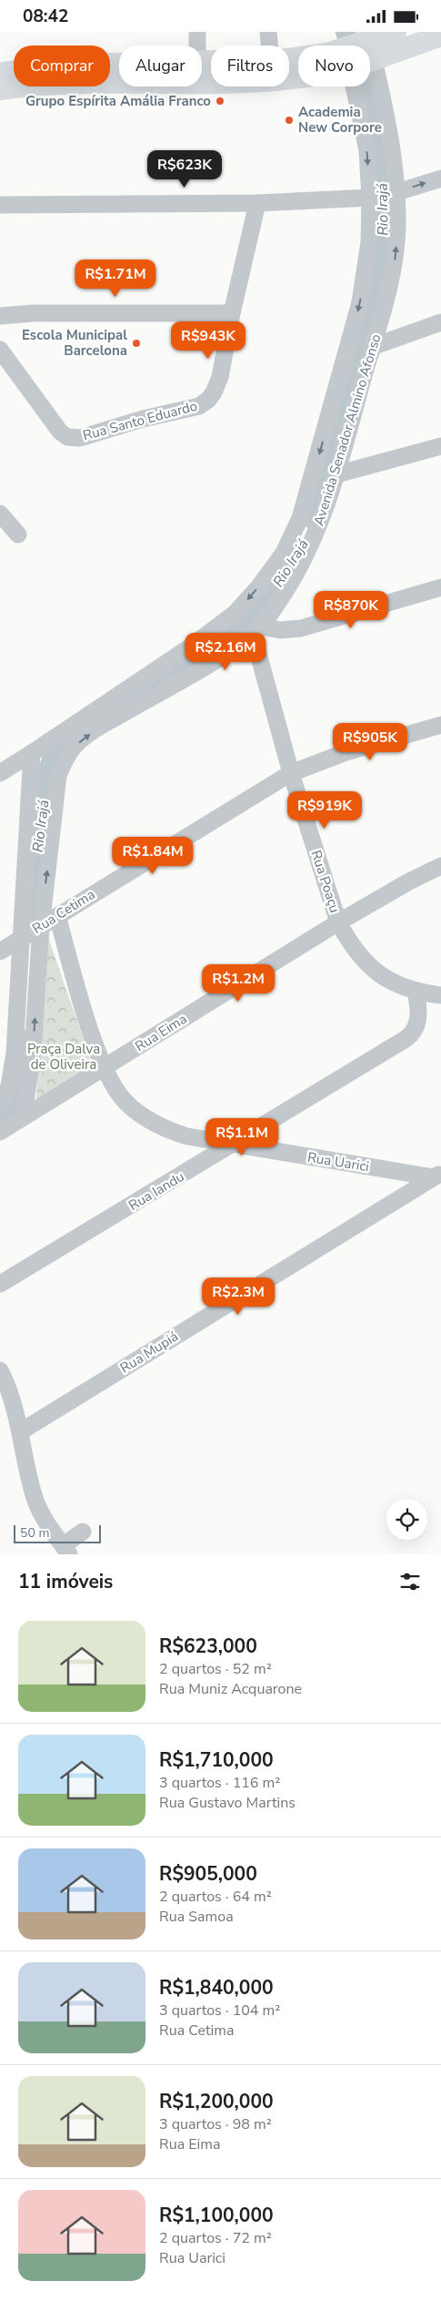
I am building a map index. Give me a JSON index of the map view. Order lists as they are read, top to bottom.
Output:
{
  "streets": {
    "street": [
      "Rua Santo Eduardo",
      "Avenida Senador Almino Afonso",
      "Rua Poaçu",
      "Rua Cetima",
      "Rua Eima",
      "Rua Uarici",
      "Rua Iandu",
      "Rua Mupiá"
    ]
  },
  "crossings": [
    ["Avenida Senador Almino Afonso", "Rua Poaçu"],
    ["Avenida Senador Almino Afonso", "Rua Cetima"],
    ["Avenida Senador Almino Afonso", "Rua Eima"],
    ["Rua Poaçu", "Rua Cetima"],
    ["Rua Poaçu", "Rua Eima"],
    ["Rua Poaçu", "Rua Iandu"],
    ["Rua Cetima", "Rua Uarici"],
    ["Rua Eima", "Rua Uarici"],
    ["Rua Uarici", "Rua Iandu"],
    ["Rua Uarici", "Rua Mupiá"]
  ],
  "water": ["Rio Irajá"],
  "parks": ["Praça Dalva de Oliveira"],
  "places": ["Grupo Espírita Amália Franco", "Academia New Corpore", "Escola Municipal Barcelona"],
  "scale_bar": "50 m",
  "page": {
    "status": "08:42",
    "chip": [
      "Comprar",
      "Alugar",
      "Filtros",
      "Novo"
    ],
    "price": [
      "R$623K",
      "R$1.71M",
      "R$943K",
      "R$870K",
      "R$2.16M",
      "R$905K",
      "R$919K",
      "R$1.84M",
      "R$1.2M",
      "R$1.1M",
      "R$2.3M"
    ],
    "scale": "50 m",
    "heading": "11 imóveis",
    "list": [
      {
        "name": "R$623,000",
        "note": "2 quartos · 52 m² · Rua Muniz Acquarone"
      },
      {
        "name": "R$1,710,000",
        "note": "3 quartos · 116 m² · Rua Gustavo Martins"
      },
      {
        "name": "R$905,000",
        "note": "2 quartos · 64 m² · Rua Samoa"
      },
      {
        "name": "R$1,840,000",
        "note": "3 quartos · 104 m² · Rua Cetima"
      },
      {
        "name": "R$1,200,000",
        "note": "3 quartos · 98 m² · Rua Eima"
      },
      {
        "name": "R$1,100,000",
        "note": "2 quartos · 72 m² · Rua Uarici"
      }
    ]
  }
}
